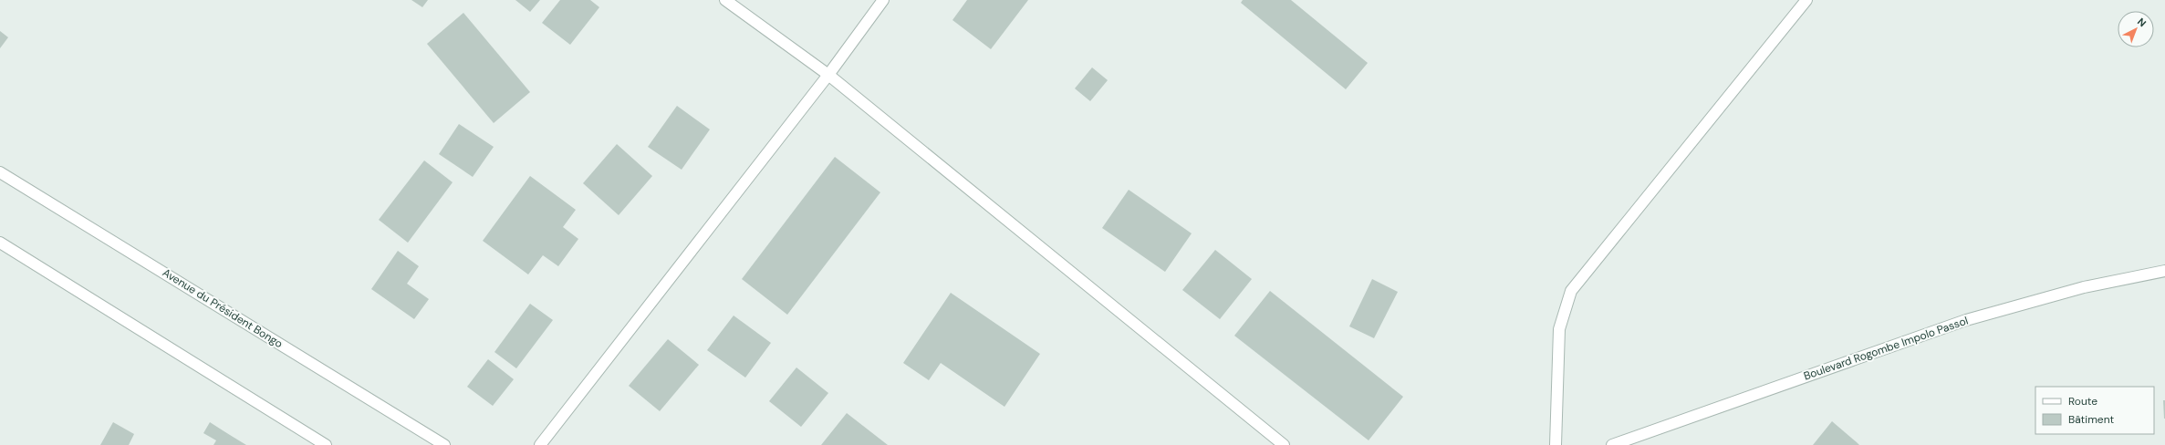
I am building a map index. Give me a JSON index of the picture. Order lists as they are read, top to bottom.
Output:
{
  "streets": {
    "street": ["Avenue du Président Bongo", "Boulevard Rogombe Impolo Passol"]
  },
  "legend": ["Route", "Bâtiment"],
  "north": "top right"
}
